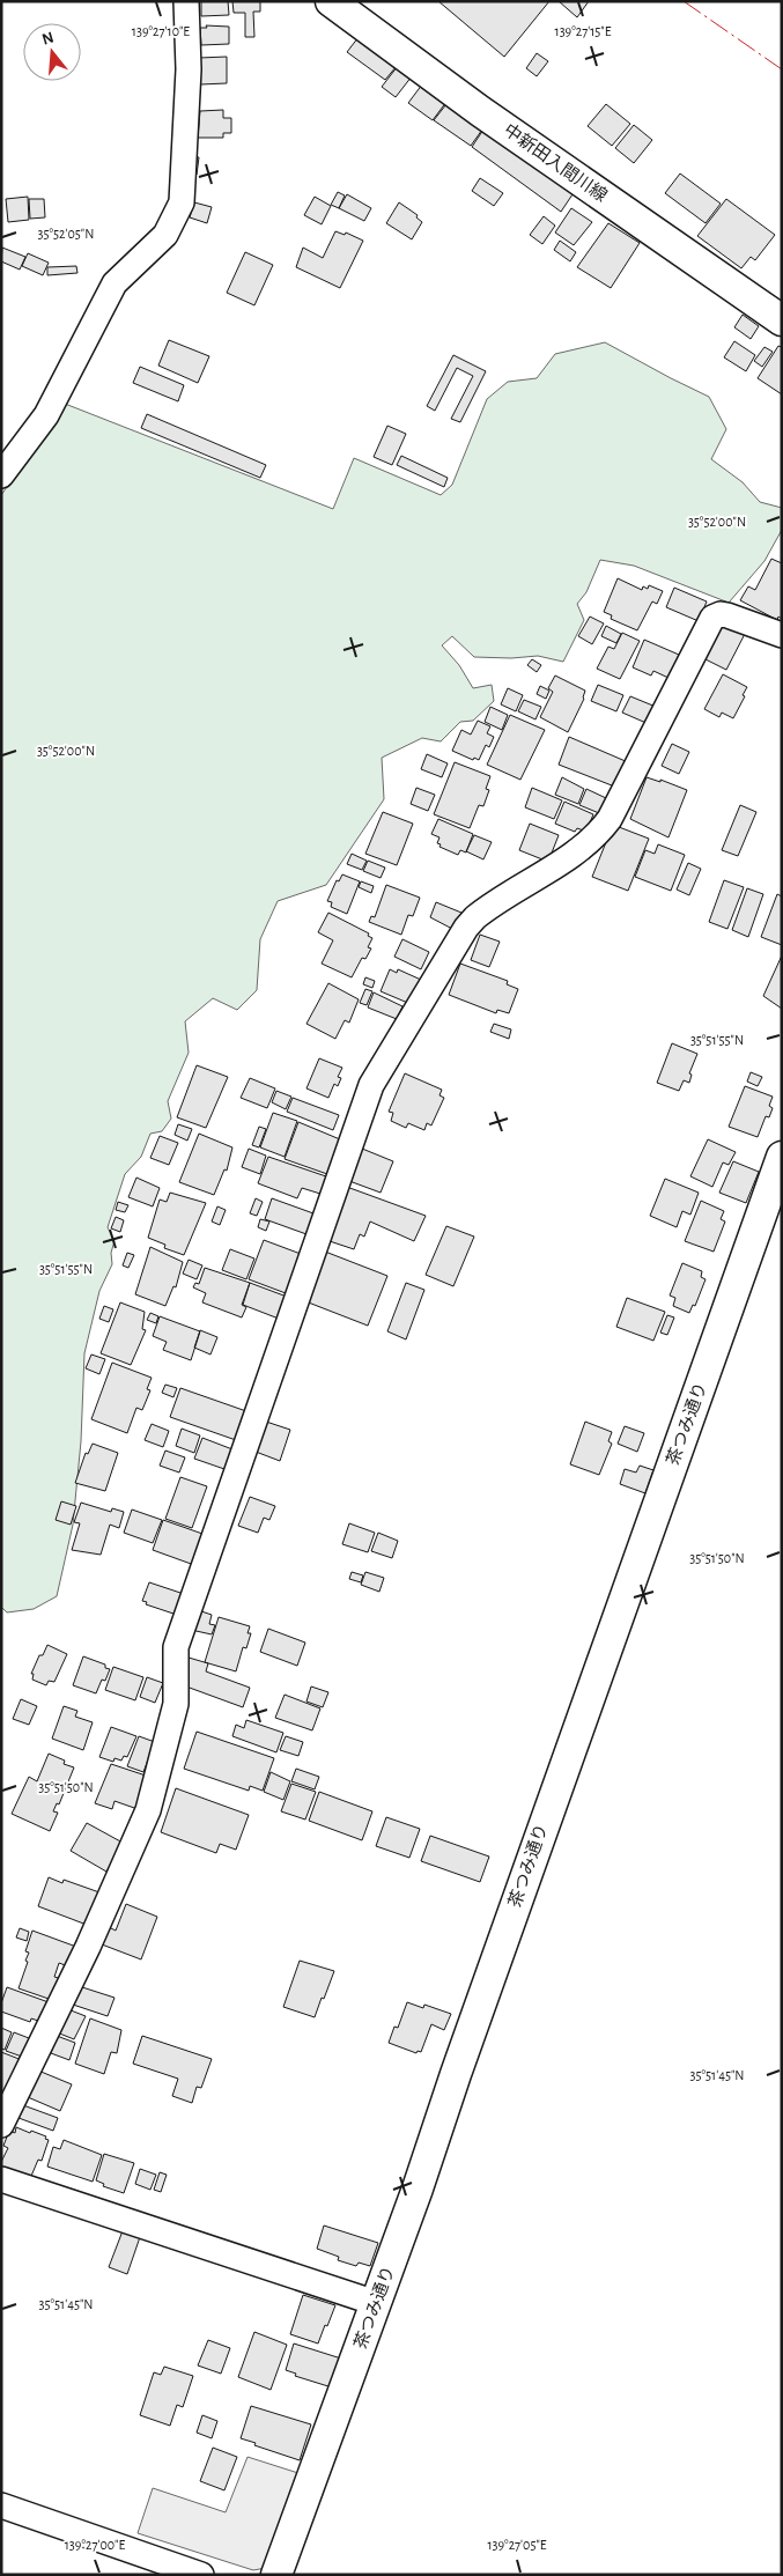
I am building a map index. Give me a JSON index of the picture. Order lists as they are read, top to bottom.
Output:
{
  "streets": {
    "main road": ["中新田入間川線", "茶つみ通り"]
  },
  "north": "top",
  "coordinates": [
    "139°27'10\"E",
    "139°27'15\"E",
    "35°52'05\"N",
    "35°52'00\"N",
    "35°51'55\"N",
    "35°51'50\"N",
    "35°51'45\"N",
    "139°27'00\"E",
    "139°27'05\"E"
  ]
}
